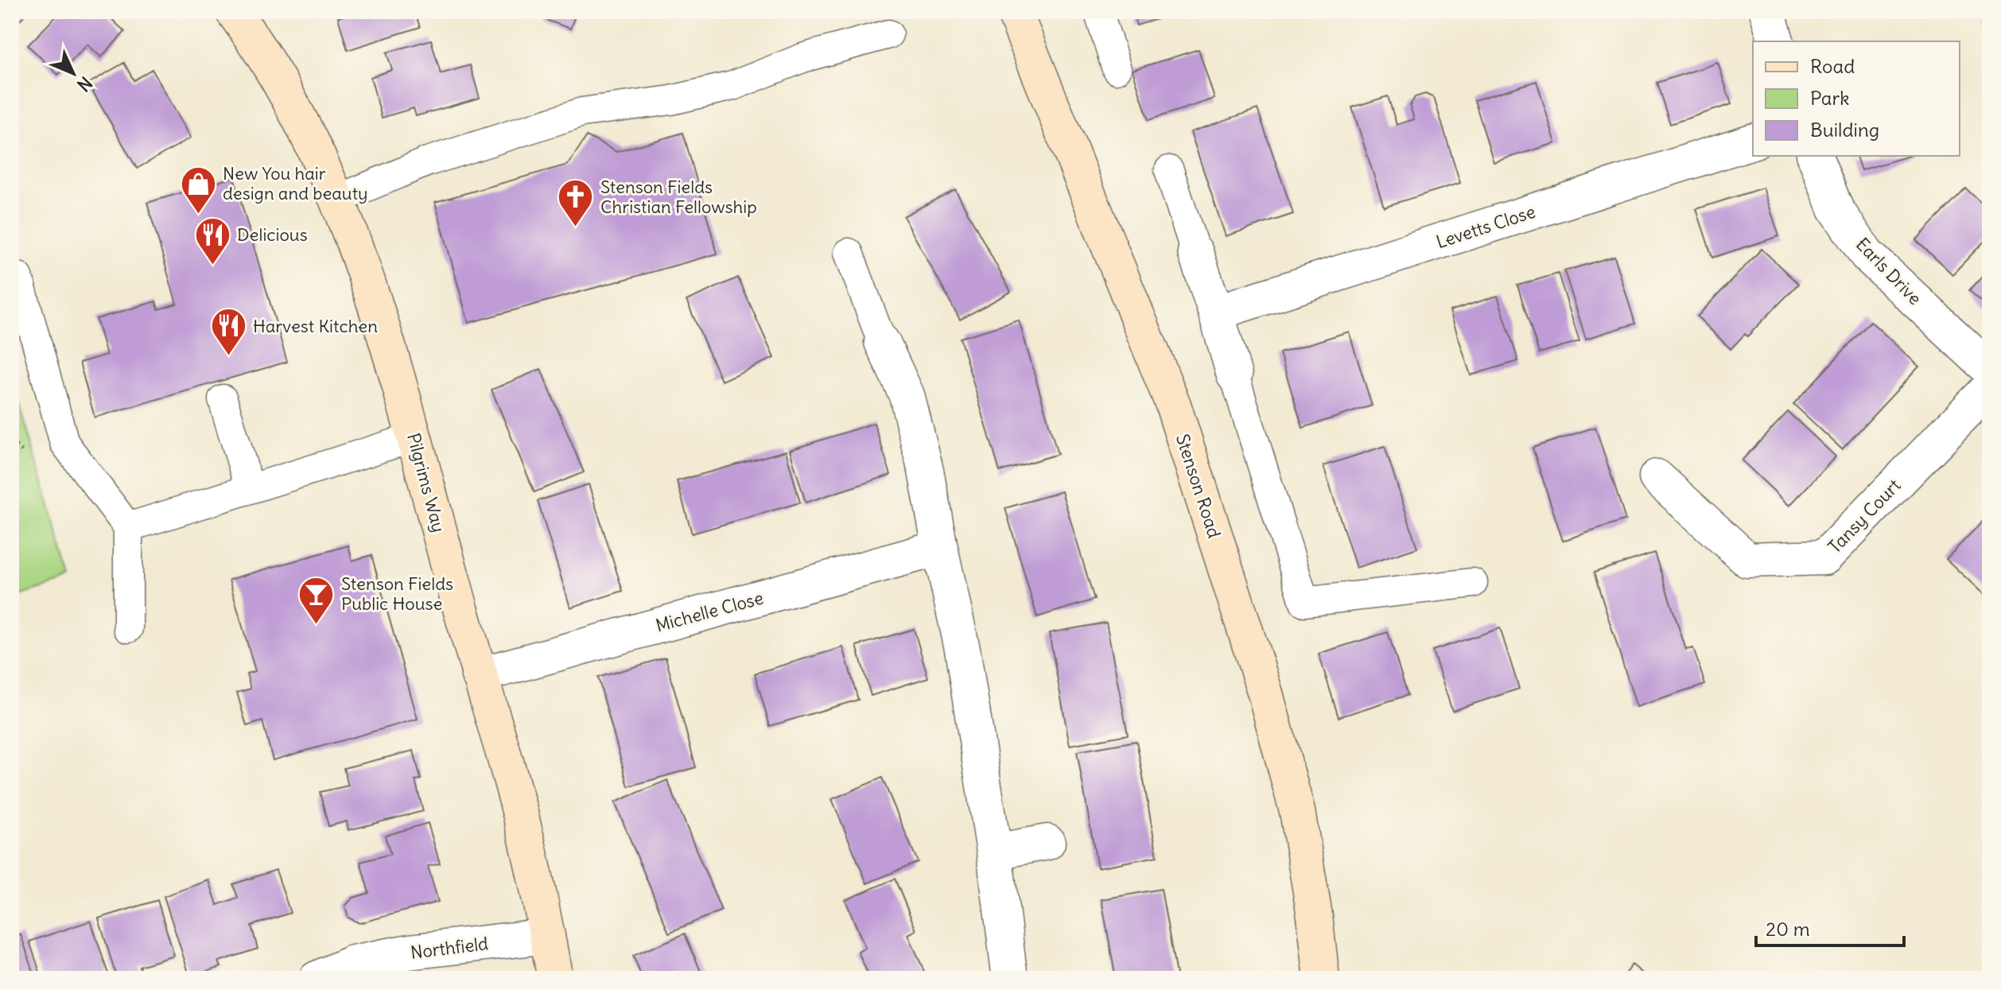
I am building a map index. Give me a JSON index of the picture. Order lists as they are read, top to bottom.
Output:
{
  "streets": {
    "street": [
      "Levetts Close",
      "Earls Drive",
      "Pilgrims Way",
      "Stenson Road",
      "Tansy Court",
      "Michelle Close",
      "Northfield"
    ]
  },
  "crossings": [
    ["Pilgrims Way", "Michelle Close"],
    ["Pilgrims Way", "Northfield"]
  ],
  "places": {
    "shop": ["New You hair design and beauty"],
    "church": ["Stenson Fields Christian Fellowship"],
    "restaurant": ["Delicious", "Harvest Kitchen"],
    "bar": ["Stenson Fields Public House"]
  },
  "legend": ["Road", "Park", "Building"],
  "scale_bar": "20 m",
  "north": "bottom right"
}
